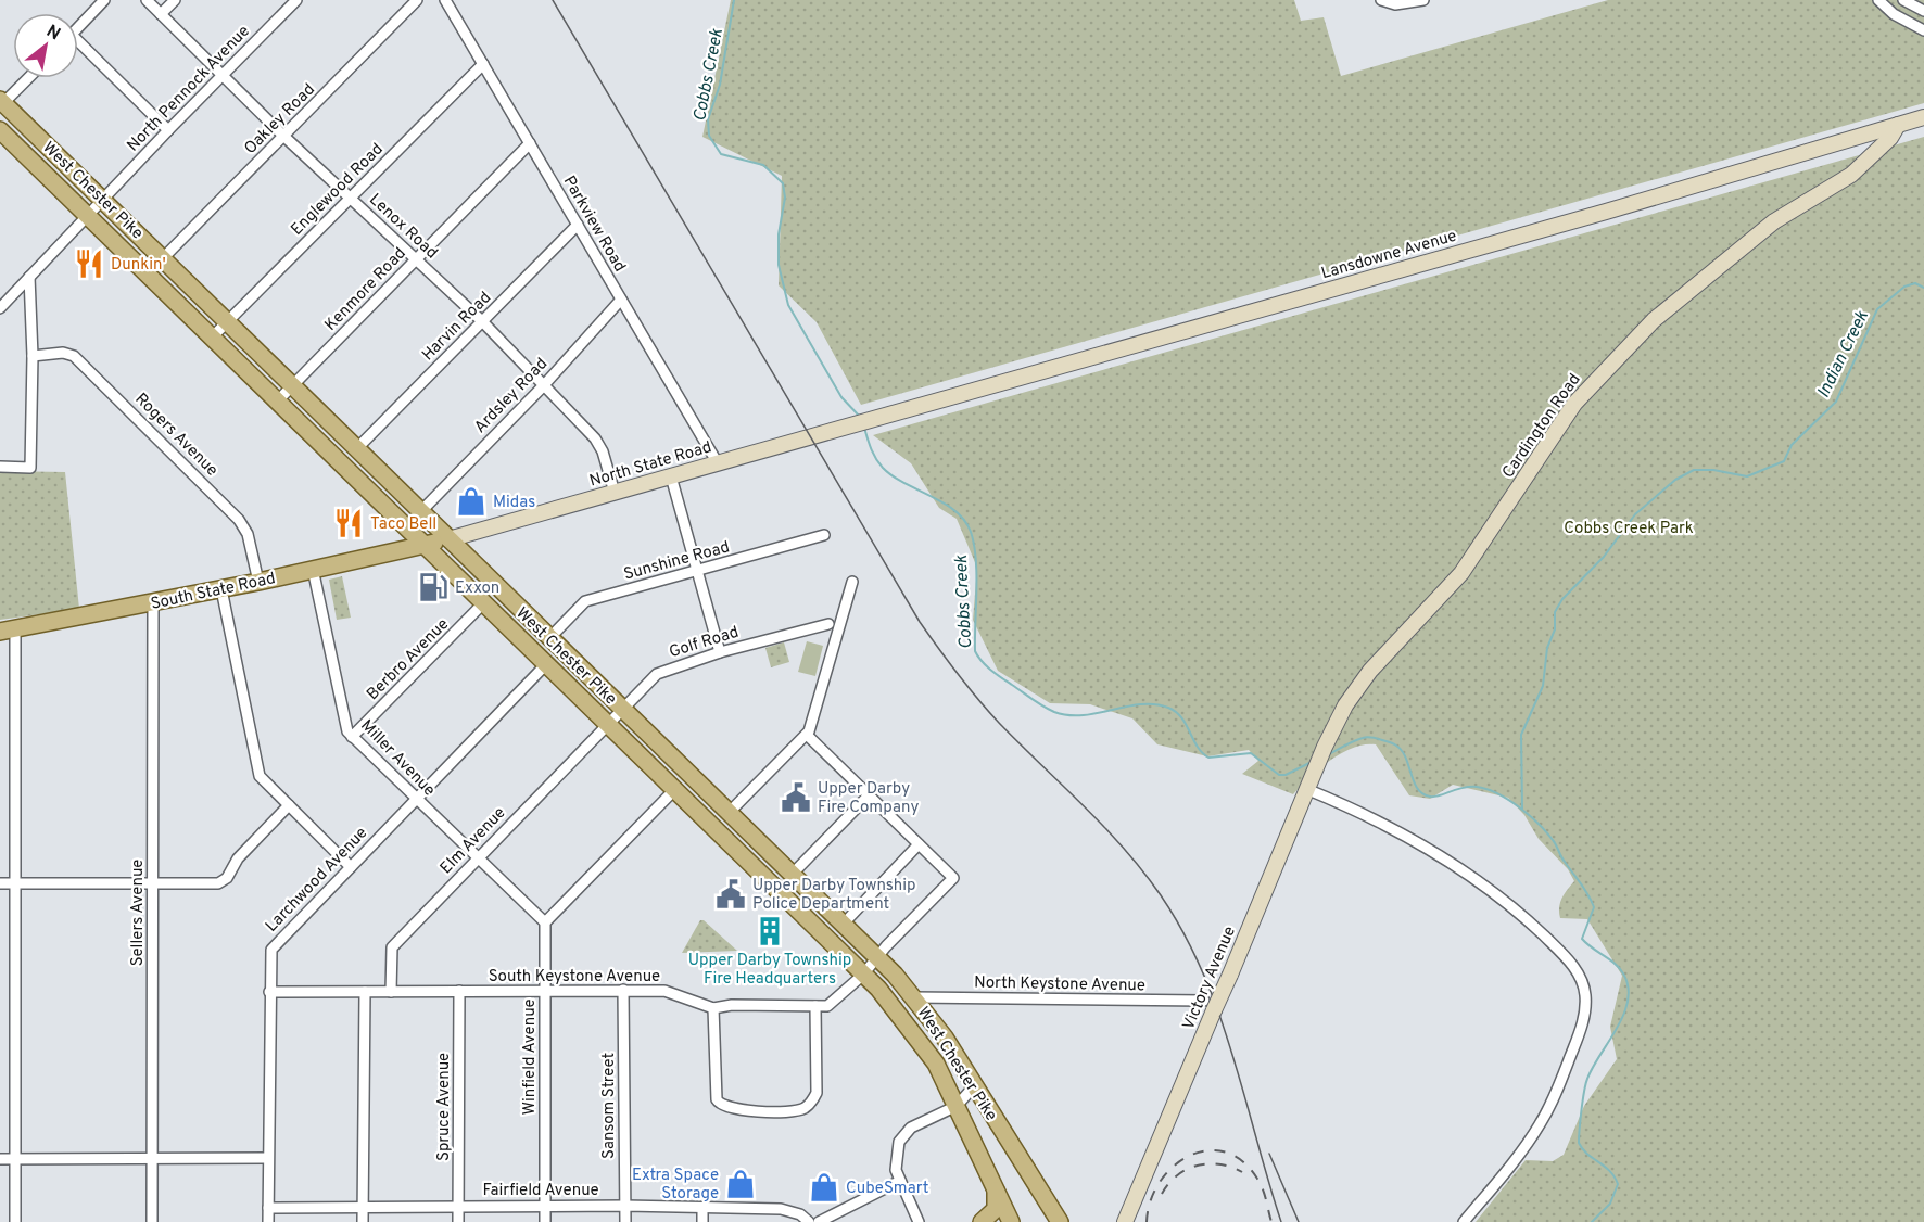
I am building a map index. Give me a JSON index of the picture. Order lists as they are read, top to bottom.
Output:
{
  "streets": {
    "main road": [
      "West Chester Pike",
      "Lansdowne Avenue",
      "Cardington Road",
      "North State Road",
      "South State Road",
      "Victory Avenue"
    ],
    "street": [
      "North Pennock Avenue",
      "Oakley Road",
      "Englewood Road",
      "Parkview Road",
      "Lenox Road",
      "Kenmore Road",
      "Harvin Road",
      "Ardsley Road",
      "Rogers Avenue",
      "Sunshine Road",
      "Golf Road",
      "Berbro Avenue",
      "Miller Avenue",
      "Elm Avenue",
      "Larchwood Avenue",
      "Sellers Avenue",
      "South Keystone Avenue",
      "North Keystone Avenue",
      "Winfield Avenue",
      "Sansom Street",
      "Spruce Avenue",
      "Fairfield Avenue"
    ]
  },
  "crossings": [
    ["North Pennock Avenue", "West Chester Pike"],
    ["North Pennock Avenue", "Lenox Road"],
    ["Oakley Road", "West Chester Pike"],
    ["Oakley Road", "Lenox Road"],
    ["Englewood Road", "West Chester Pike"],
    ["Englewood Road", "Parkview Road"],
    ["Englewood Road", "Lenox Road"],
    ["West Chester Pike", "Kenmore Road"],
    ["West Chester Pike", "Harvin Road"],
    ["West Chester Pike", "Ardsley Road"],
    ["West Chester Pike", "North State Road"],
    ["West Chester Pike", "Sunshine Road"],
    ["West Chester Pike", "South State Road"],
    ["West Chester Pike", "Golf Road"],
    ["West Chester Pike", "Berbro Avenue"],
    ["West Chester Pike", "Elm Avenue"],
    ["West Chester Pike", "Larchwood Avenue"],
    ["West Chester Pike", "South Keystone Avenue"],
    ["West Chester Pike", "North Keystone Avenue"],
    ["Parkview Road", "Kenmore Road"],
    ["Parkview Road", "Harvin Road"],
    ["Parkview Road", "Ardsley Road"],
    ["Parkview Road", "North State Road"],
    ["Lenox Road", "Kenmore Road"],
    ["Lenox Road", "Harvin Road"],
    ["Lenox Road", "Ardsley Road"],
    ["Lenox Road", "North State Road"],
    ["Lansdowne Avenue", "Cardington Road"],
    ["Lansdowne Avenue", "North State Road"],
    ["Cardington Road", "Victory Avenue"],
    ["Rogers Avenue", "South State Road"],
    ["North State Road", "South State Road"],
    ["South State Road", "Miller Avenue"],
    ["South State Road", "Sellers Avenue"],
    ["Golf Road", "Elm Avenue"],
    ["Berbro Avenue", "Miller Avenue"],
    ["Miller Avenue", "Elm Avenue"],
    ["Miller Avenue", "Larchwood Avenue"],
    ["Miller Avenue", "Winfield Avenue"],
    ["Elm Avenue", "South Keystone Avenue"],
    ["Larchwood Avenue", "South Keystone Avenue"],
    ["Larchwood Avenue", "Fairfield Avenue"],
    ["South Keystone Avenue", "Winfield Avenue"],
    ["South Keystone Avenue", "Sansom Street"],
    ["South Keystone Avenue", "Spruce Avenue"],
    ["Victory Avenue", "North Keystone Avenue"],
    ["Winfield Avenue", "Fairfield Avenue"],
    ["Sansom Street", "Fairfield Avenue"],
    ["Spruce Avenue", "Fairfield Avenue"]
  ],
  "water": ["Cobbs Creek", "Indian Creek"],
  "parks": ["Cobbs Creek Park"],
  "places": {
    "restaurant": ["Dunkin'", "Taco Bell"],
    "shop": ["Midas", "Extra Space Storage", "CubeSmart"],
    "fuel station": ["Exxon"],
    "public building": ["Upper Darby Fire Company", "Upper Darby Township Police Department"],
    "building": ["Upper Darby Township Fire Headquarters"]
  },
  "north": "top right"
}
